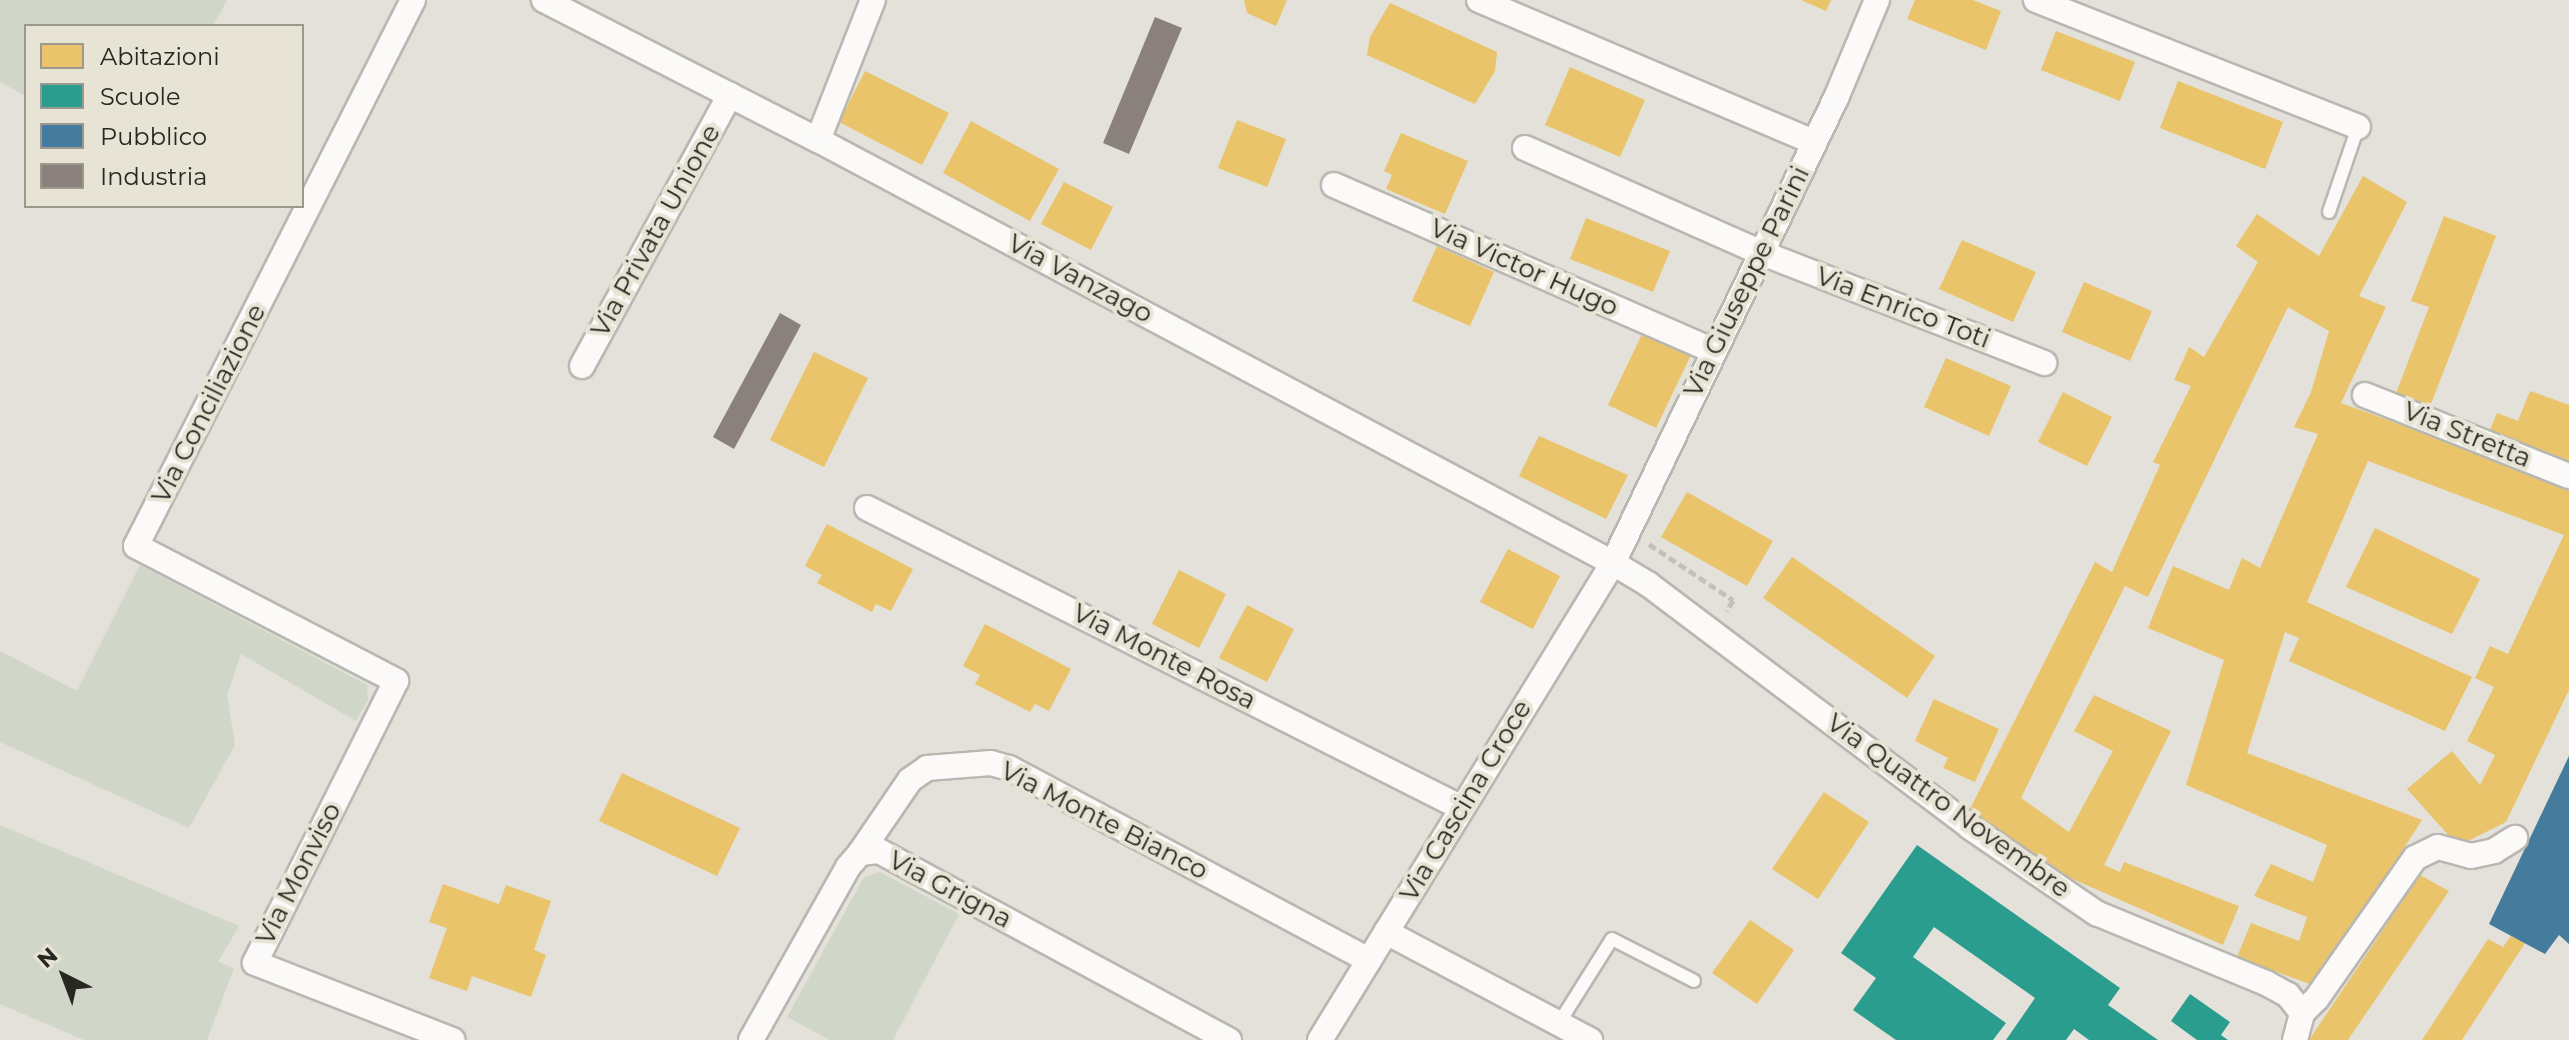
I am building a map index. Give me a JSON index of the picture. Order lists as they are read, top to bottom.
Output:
{
  "streets": {
    "street": [
      "Via Privata Unione",
      "Via Victor Hugo",
      "Via Vanzago",
      "Via Giuseppe Parini",
      "Via Enrico Toti",
      "Via Conciliazione",
      "Via Stretta",
      "Via Monte Rosa",
      "Via Cascina Croce",
      "Via Quattro Novembre",
      "Via Monte Bianco",
      "Via Monviso",
      "Via Grigna"
    ]
  },
  "crossings": [
    ["Via Privata Unione", "Via Vanzago"],
    ["Via Victor Hugo", "Via Giuseppe Parini"],
    ["Via Vanzago", "Via Giuseppe Parini"],
    ["Via Vanzago", "Via Cascina Croce"],
    ["Via Vanzago", "Via Quattro Novembre"],
    ["Via Giuseppe Parini", "Via Enrico Toti"],
    ["Via Giuseppe Parini", "Via Cascina Croce"],
    ["Via Giuseppe Parini", "Via Quattro Novembre"],
    ["Via Conciliazione", "Via Monviso"],
    ["Via Monte Rosa", "Via Cascina Croce"],
    ["Via Cascina Croce", "Via Quattro Novembre"],
    ["Via Cascina Croce", "Via Monte Bianco"],
    ["Via Monte Bianco", "Via Grigna"]
  ],
  "legend": [
    "Abitazioni",
    "Scuole",
    "Pubblico",
    "Industria"
  ],
  "north": "top left"
}
